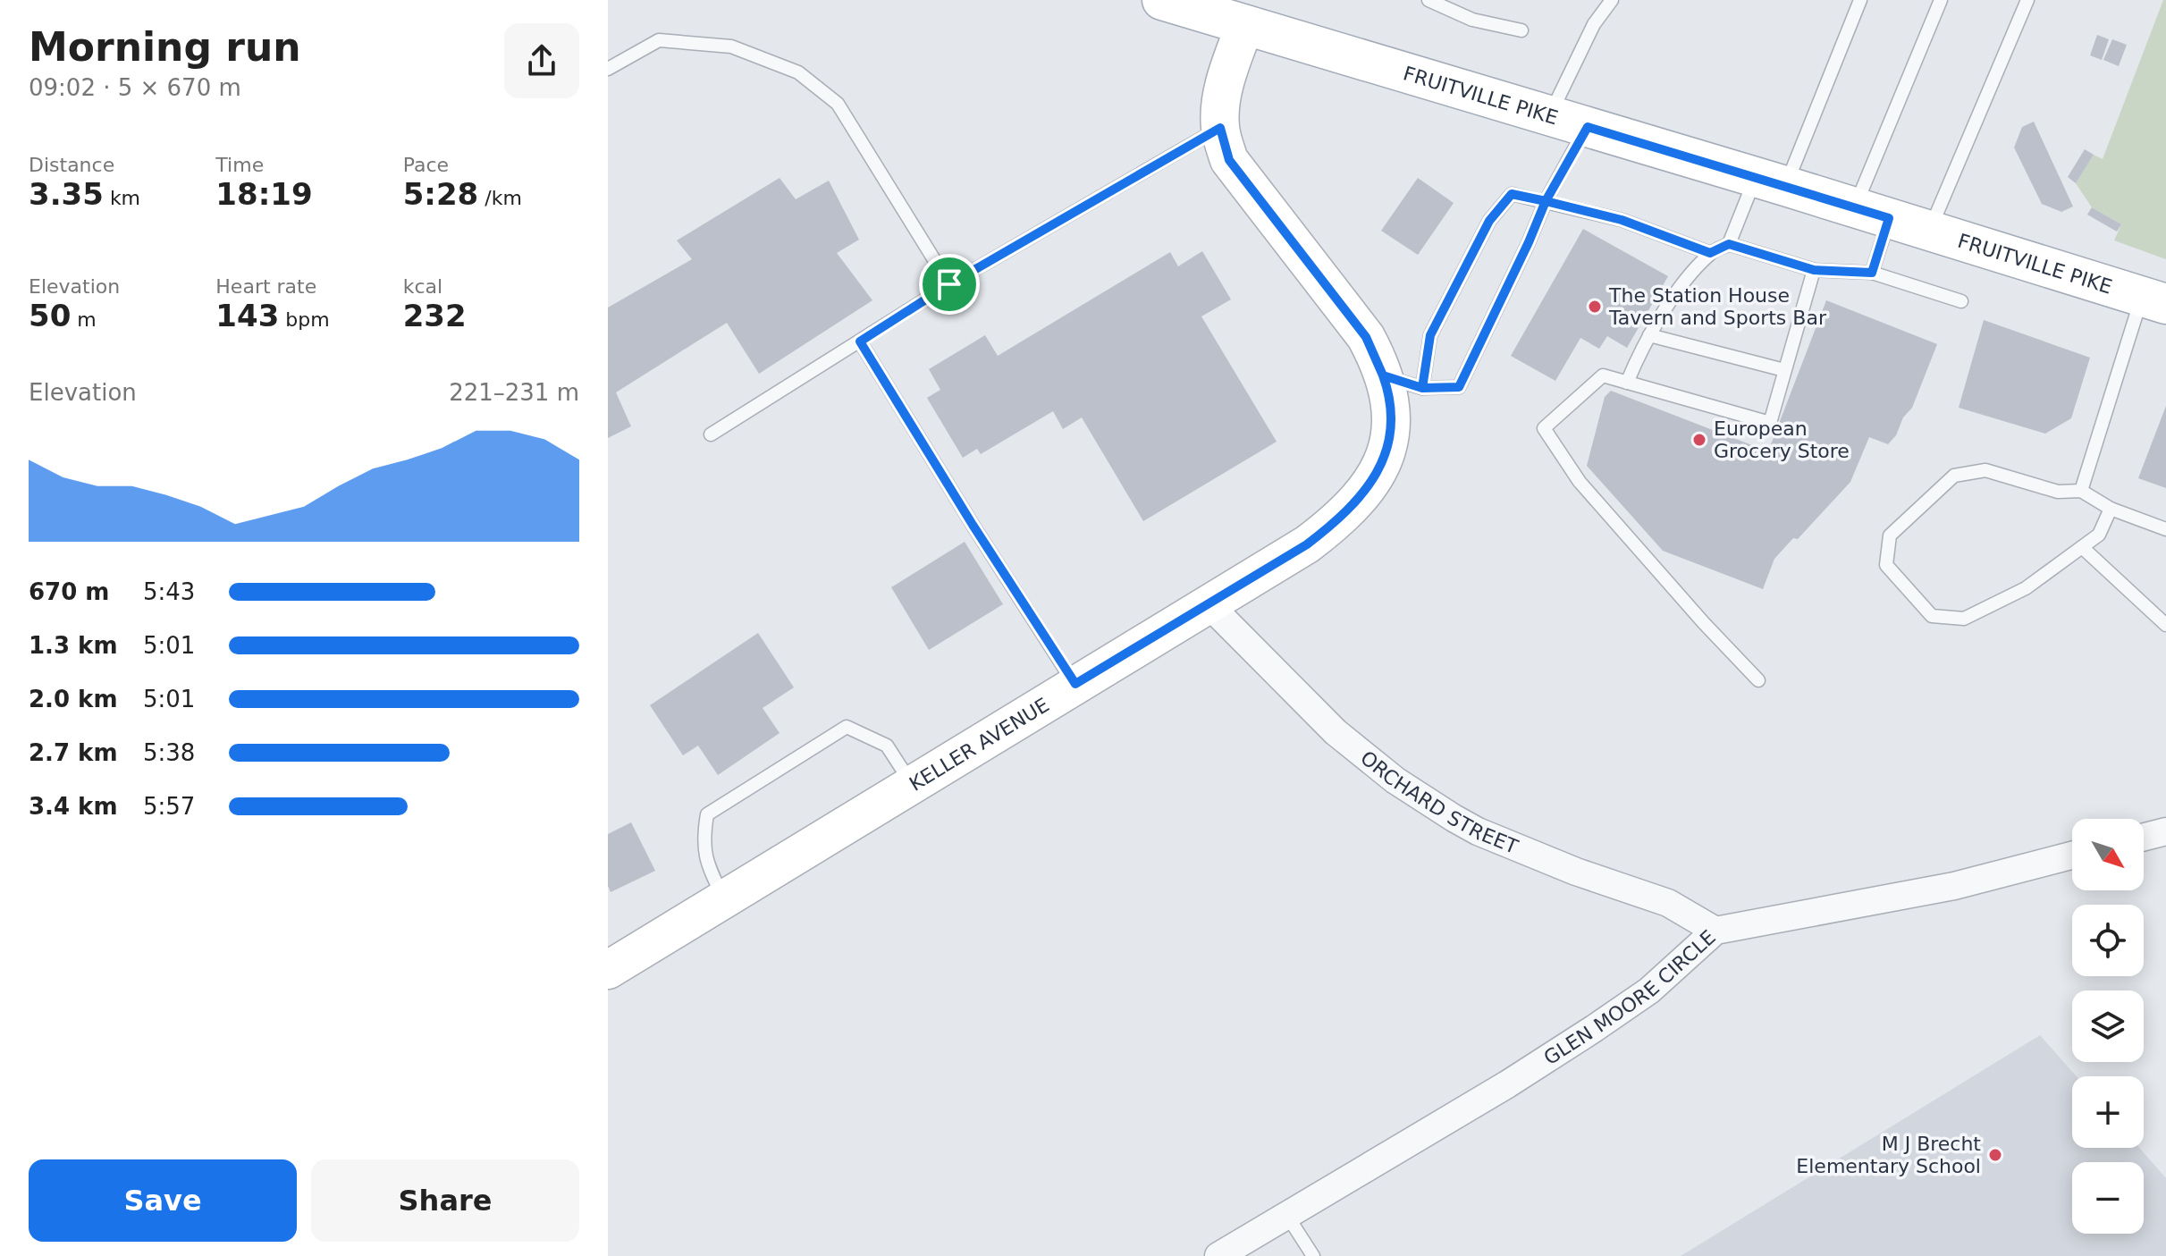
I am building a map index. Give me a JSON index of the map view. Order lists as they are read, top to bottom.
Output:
{
  "streets": {
    "main road": ["FRUITVILLE PIKE", "KELLER AVENUE"],
    "street": ["ORCHARD STREET", "GLEN MOORE CIRCLE"]
  },
  "crossings": [
    ["FRUITVILLE PIKE", "KELLER AVENUE"],
    ["KELLER AVENUE", "ORCHARD STREET"],
    ["ORCHARD STREET", "GLEN MOORE CIRCLE"]
  ],
  "places": ["The Station House Tavern and Sports Bar", "European Grocery Store", "M J Brecht Elementary School"],
  "north": "bottom right",
  "page": {
    "heading": ["Morning run", "09:02 · 5 × 670 m"],
    "stats": [
      ["Distance", "3.35 km"],
      ["Time", "18:19"],
      ["Pace", "5:28 /km"],
      ["Elevation", "50 m"],
      ["Heart rate", "143 bpm"],
      ["kcal", "232"]
    ],
    "chart": ["Elevation", "221–231 m"],
    "list": [
      {
        "name": "670 m",
        "note": "5:43"
      },
      {
        "name": "1.3 km",
        "note": "5:01"
      },
      {
        "name": "2.0 km",
        "note": "5:01"
      },
      {
        "name": "2.7 km",
        "note": "5:38"
      },
      {
        "name": "3.4 km",
        "note": "5:57"
      }
    ],
    "map_buttons": ["+", "−"],
    "buttons": ["Save", "Share"]
  }
}
